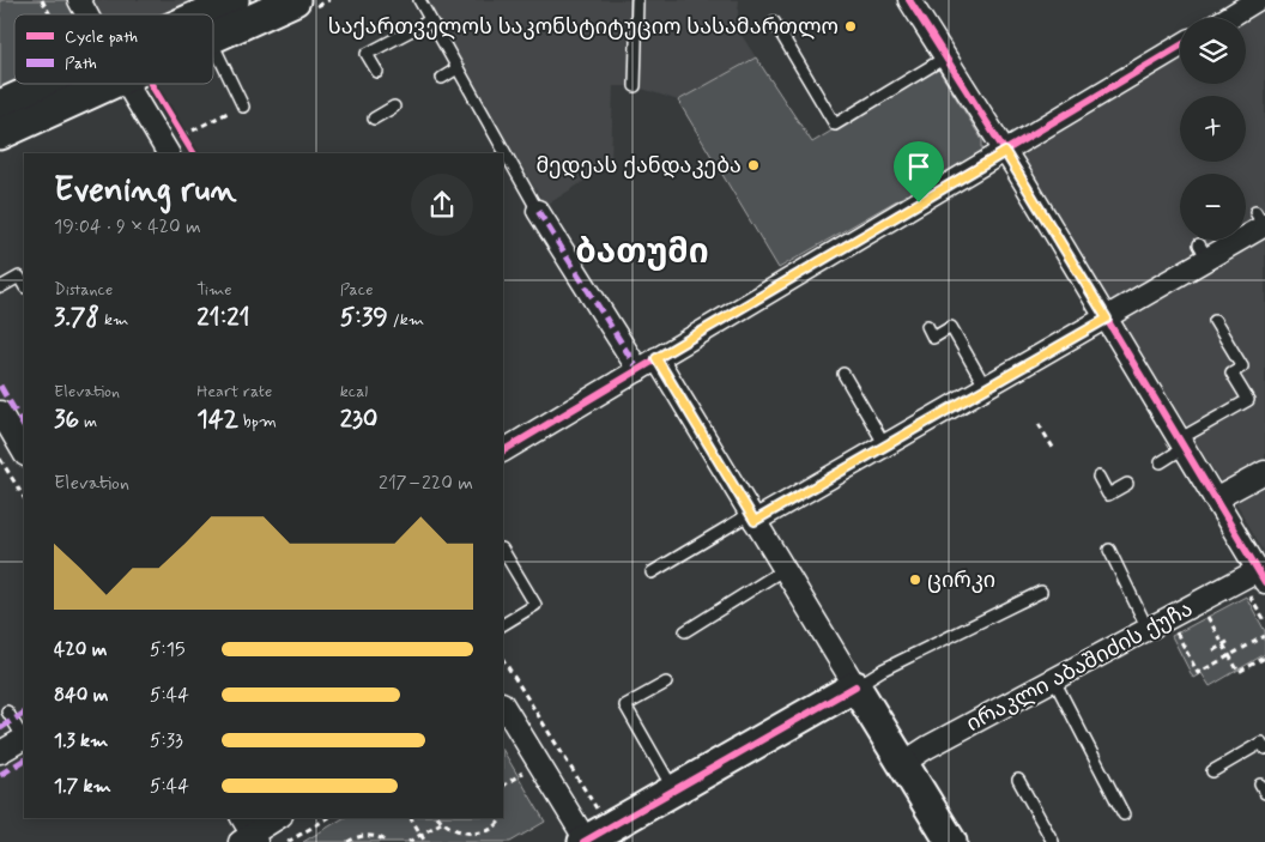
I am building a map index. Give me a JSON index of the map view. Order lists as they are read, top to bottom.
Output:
{
  "streets": {
    "street": ["ირაკლი აბაშიძის ქუჩა"]
  },
  "districts": ["ბათუმი"],
  "places": ["საქართველოს საკონსტიტუციო სასამართლო", "მედეას ქანდაკება", "ცირკი"],
  "legend": ["Cycle path", "Path"],
  "page": {
    "map_buttons": ["+", "−"],
    "heading": ["Evening run", "19:04 · 9 × 420 m"],
    "stats": [
      ["Distance", "3.78 km"],
      ["Time", "21:21"],
      ["Pace", "5:39 /km"],
      ["Elevation", "36 m"],
      ["Heart rate", "142 bpm"],
      ["kcal", "230"]
    ],
    "chart": ["Elevation", "217–220 m"],
    "list": [
      {
        "name": "420 m",
        "note": "5:15"
      },
      {
        "name": "840 m",
        "note": "5:44"
      },
      {
        "name": "1.3 km",
        "note": "5:33"
      },
      {
        "name": "1.7 km",
        "note": "5:44"
      }
    ]
  }
}
